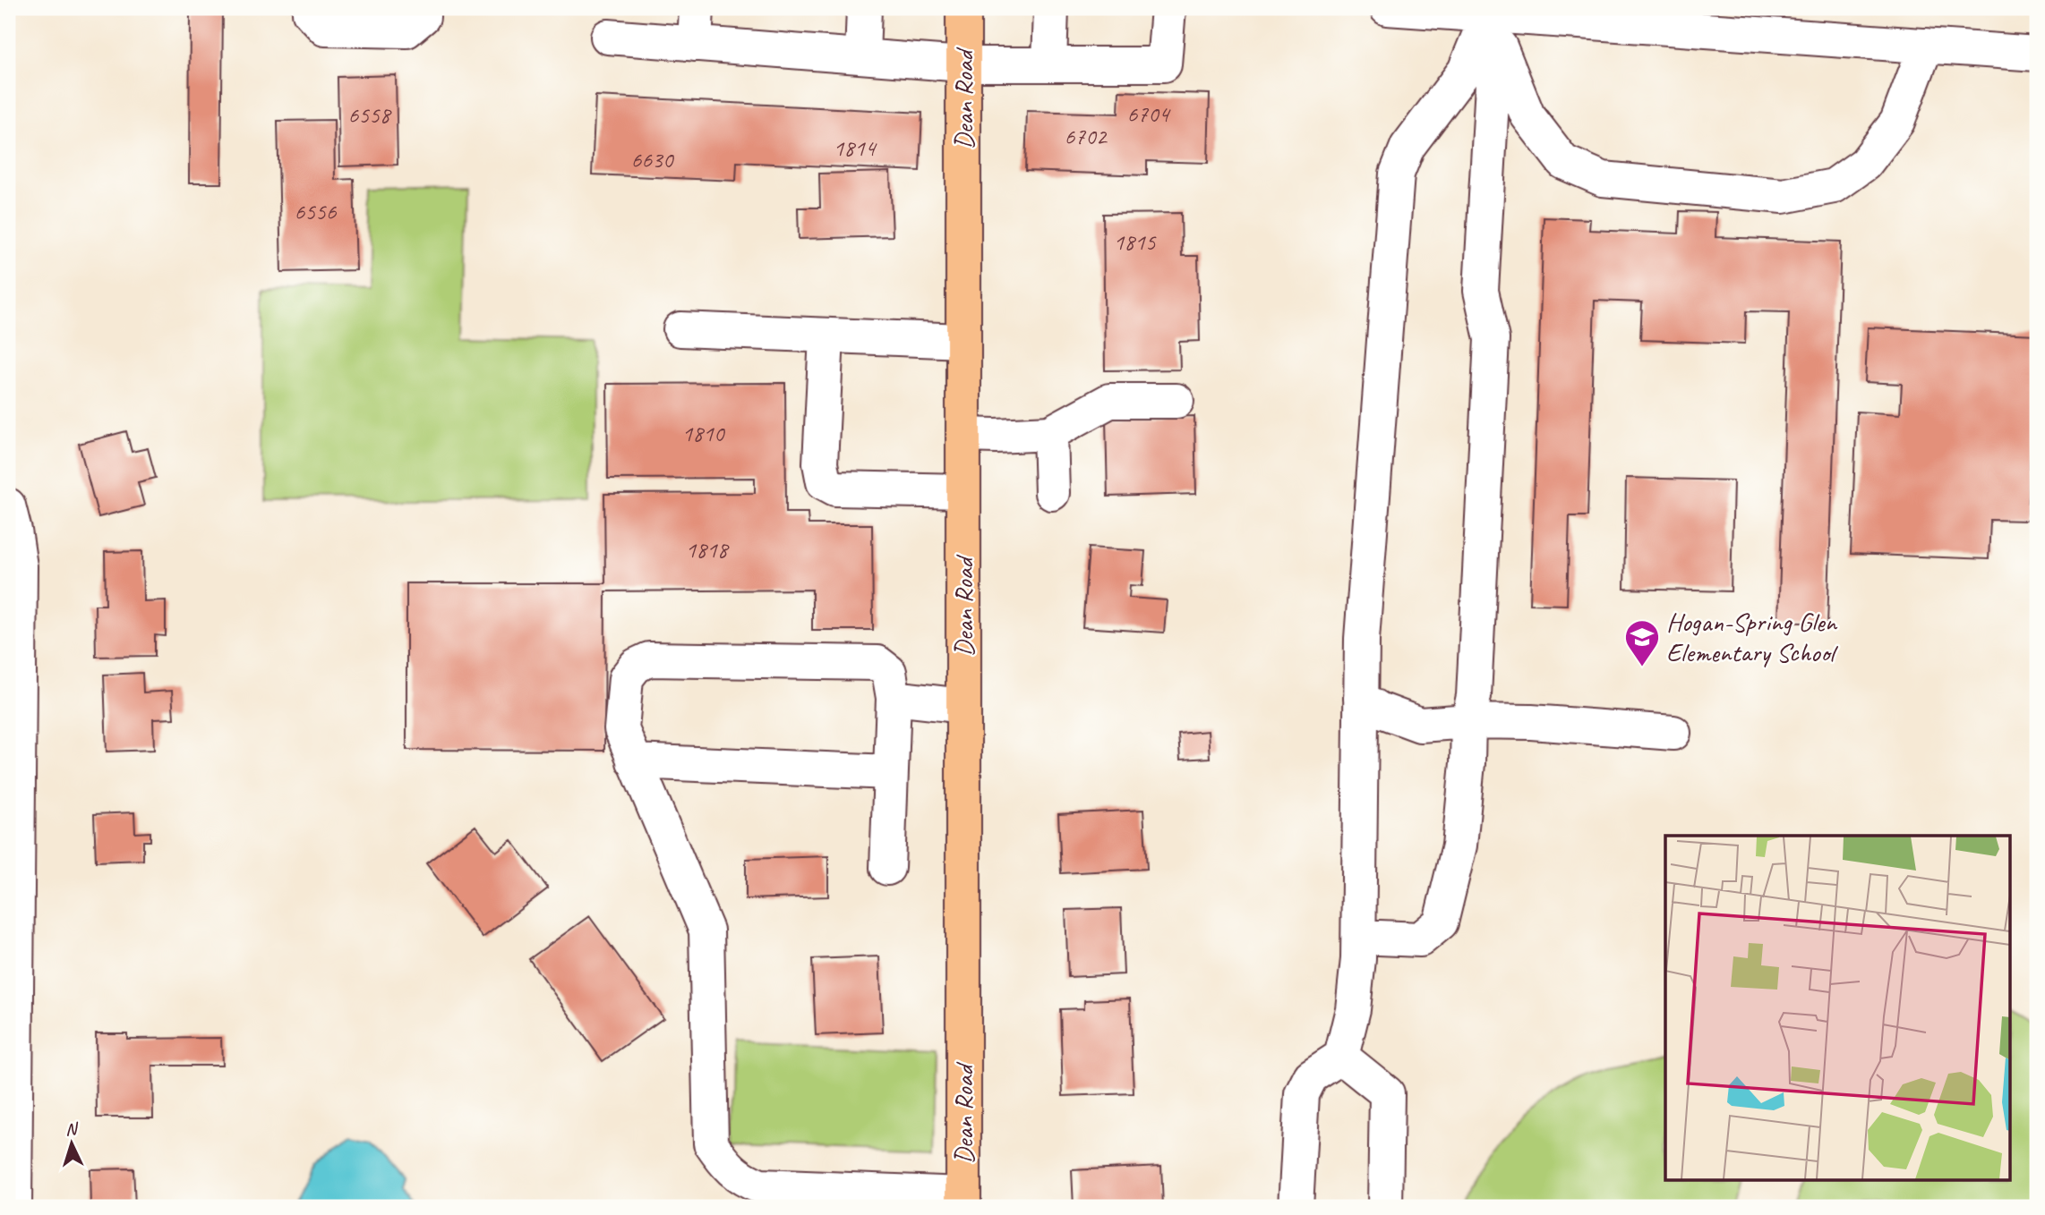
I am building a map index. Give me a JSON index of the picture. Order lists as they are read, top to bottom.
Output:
{
  "streets": {
    "main road": ["Dean Road"]
  },
  "places": {
    "school or university": ["Hogan-Spring Glen Elementary School"]
  },
  "house_numbers": [
    "6704",
    "6558",
    "6702",
    "1814",
    "6630",
    "6556",
    "1815",
    "1810",
    "1818"
  ],
  "north": "top"
}
